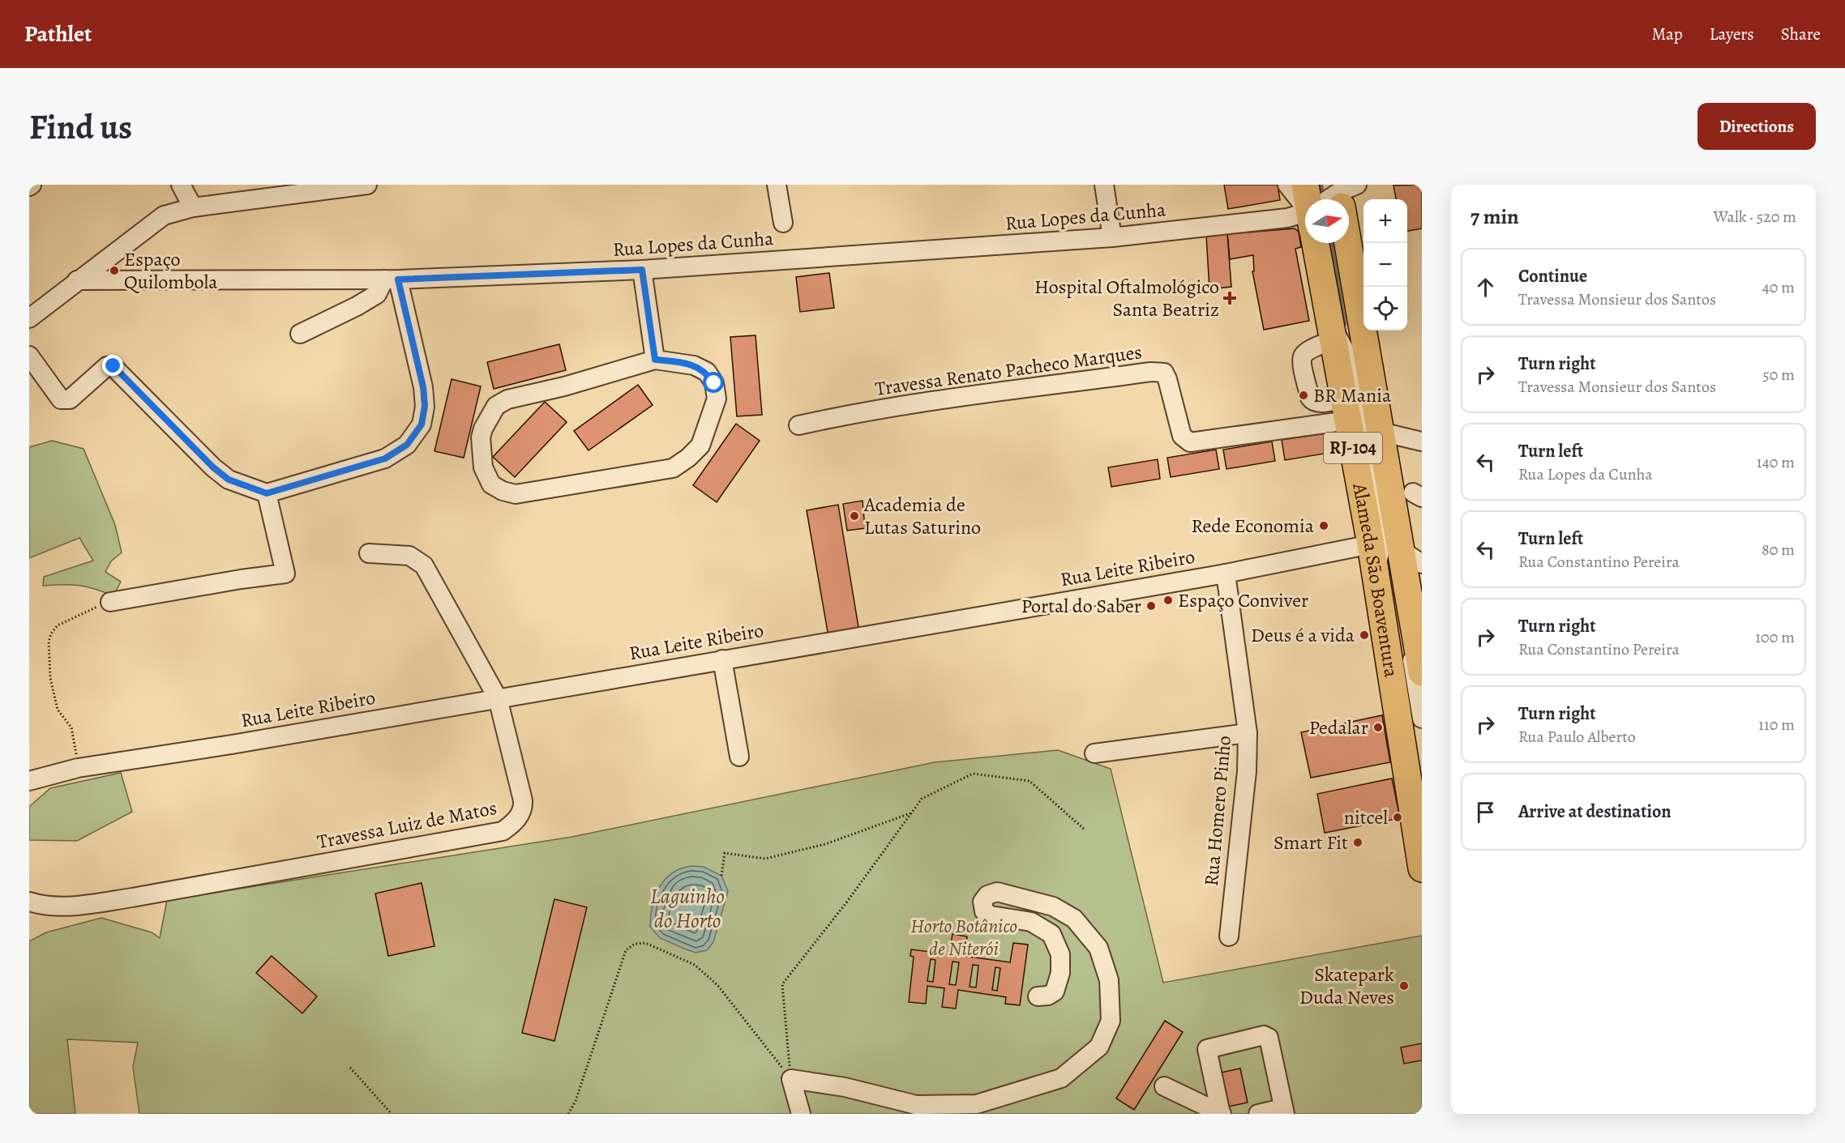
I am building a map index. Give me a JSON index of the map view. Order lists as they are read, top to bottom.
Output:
{
  "streets": {
    "highway": ["RJ-104", "Alameda São Boaventura"],
    "street": [
      "Rua Lopes da Cunha",
      "Travessa Renato Pacheco Marques",
      "Rua Leite Ribeiro",
      "Rua Homero Pinho",
      "Travessa Luiz de Matos"
    ]
  },
  "crossings": [
    ["Travessa Renato Pacheco Marques", "Alameda São Boaventura"],
    ["Rua Leite Ribeiro", "Alameda São Boaventura"],
    ["Rua Leite Ribeiro", "Rua Homero Pinho"],
    ["Rua Leite Ribeiro", "Travessa Luiz de Matos"]
  ],
  "water": ["Laguinho do Horto"],
  "parks": ["Horto Botânico de Niterói"],
  "places": {
    "other": [
      "Espaço Quilombola",
      "BR Mania",
      "Academia de Lutas Saturino",
      "Rede Economia",
      "Espaço Conviver",
      "Portal do Saber",
      "Deus é a vida",
      "Pedalar",
      "nitcel",
      "Smart Fit",
      "Skatepark Duda Neves"
    ],
    "health": ["Hospital Oftalmológico Santa Beatriz"]
  },
  "north": "right",
  "page": {
    "header": "Pathlet",
    "nav": ["Map", "Layers", "Share"],
    "buttons": "Directions",
    "title": "Find us",
    "heading": ["7 min", "Walk · 520 m"],
    "map_buttons": ["+", "−"],
    "list": [
      ["Continue", "Travessa Monsieur dos Santos", "40 m"],
      ["Turn right", "Travessa Monsieur dos Santos", "50 m"],
      ["Turn left", "Rua Lopes da Cunha", "140 m"],
      ["Turn left", "Rua Constantino Pereira", "80 m"],
      ["Turn right", "Rua Constantino Pereira", "100 m"],
      ["Turn right", "Rua Paulo Alberto", "110 m"],
      "Arrive at destination"
    ]
  }
}
